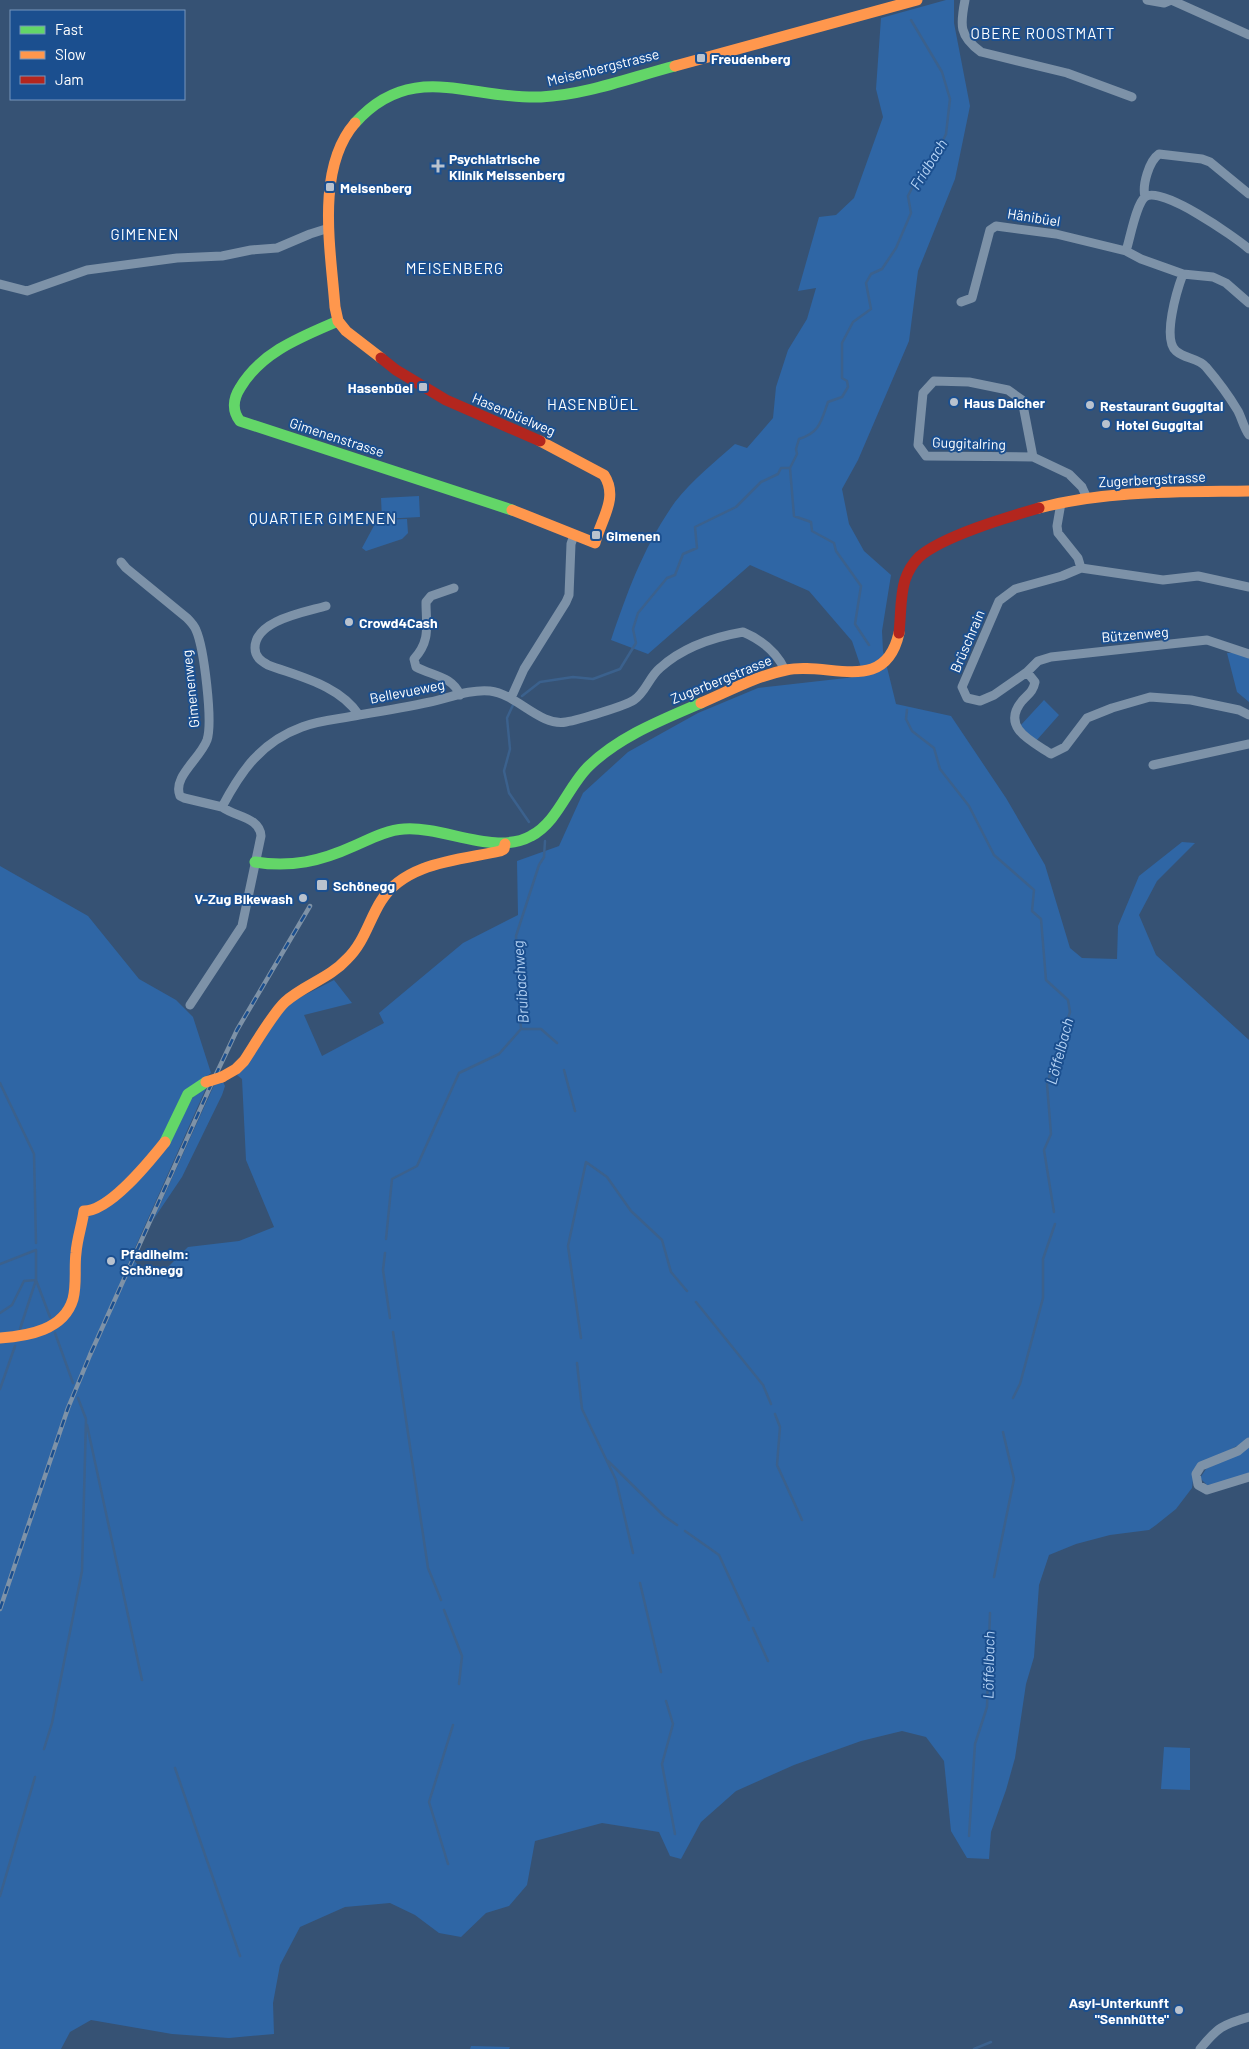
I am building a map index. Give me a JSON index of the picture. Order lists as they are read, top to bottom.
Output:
{
  "streets": {
    "street": [
      "Meisenbergstrasse",
      "Hänibüel",
      "Hasenbüelweg",
      "Gimenenstrasse",
      "Guggitalring",
      "Zugerbergstrasse",
      "Bützenweg",
      "Brüschrain",
      "Gimenenweg",
      "Bellevueweg"
    ]
  },
  "crossings": [
    ["Meisenbergstrasse", "Hasenbüelweg"],
    ["Meisenbergstrasse", "Gimenenstrasse"],
    ["Hasenbüelweg", "Gimenenstrasse"],
    ["Guggitalring", "Zugerbergstrasse"],
    ["Zugerbergstrasse", "Bellevueweg"],
    ["Bützenweg", "Brüschrain"],
    ["Gimenenweg", "Bellevueweg"]
  ],
  "districts": [
    "OBERE ROOSTMATT",
    "GIMENEN",
    "MEISENBERG",
    "HASENBÜEL",
    "QUARTIER GIMENEN"
  ],
  "water": ["Fridbach", "Bruibachweg", "Löffelbach"],
  "places": {
    "transit": [
      "Freudenberg",
      "Meisenberg",
      "Hasenbüel",
      "Gimenen",
      "Schönegg"
    ],
    "health": ["Psychiatrische Klinik Meissenberg"],
    "other": [
      "Haus Dalcher",
      "Restaurant Guggital",
      "Hotel Guggital",
      "Crowd4Cash",
      "V-Zug Bikewash",
      "Pfadiheim: Schönegg",
      "Asyl-Unterkunft \"Sennhütte\""
    ]
  },
  "legend": ["Fast", "Slow", "Jam"]
}
